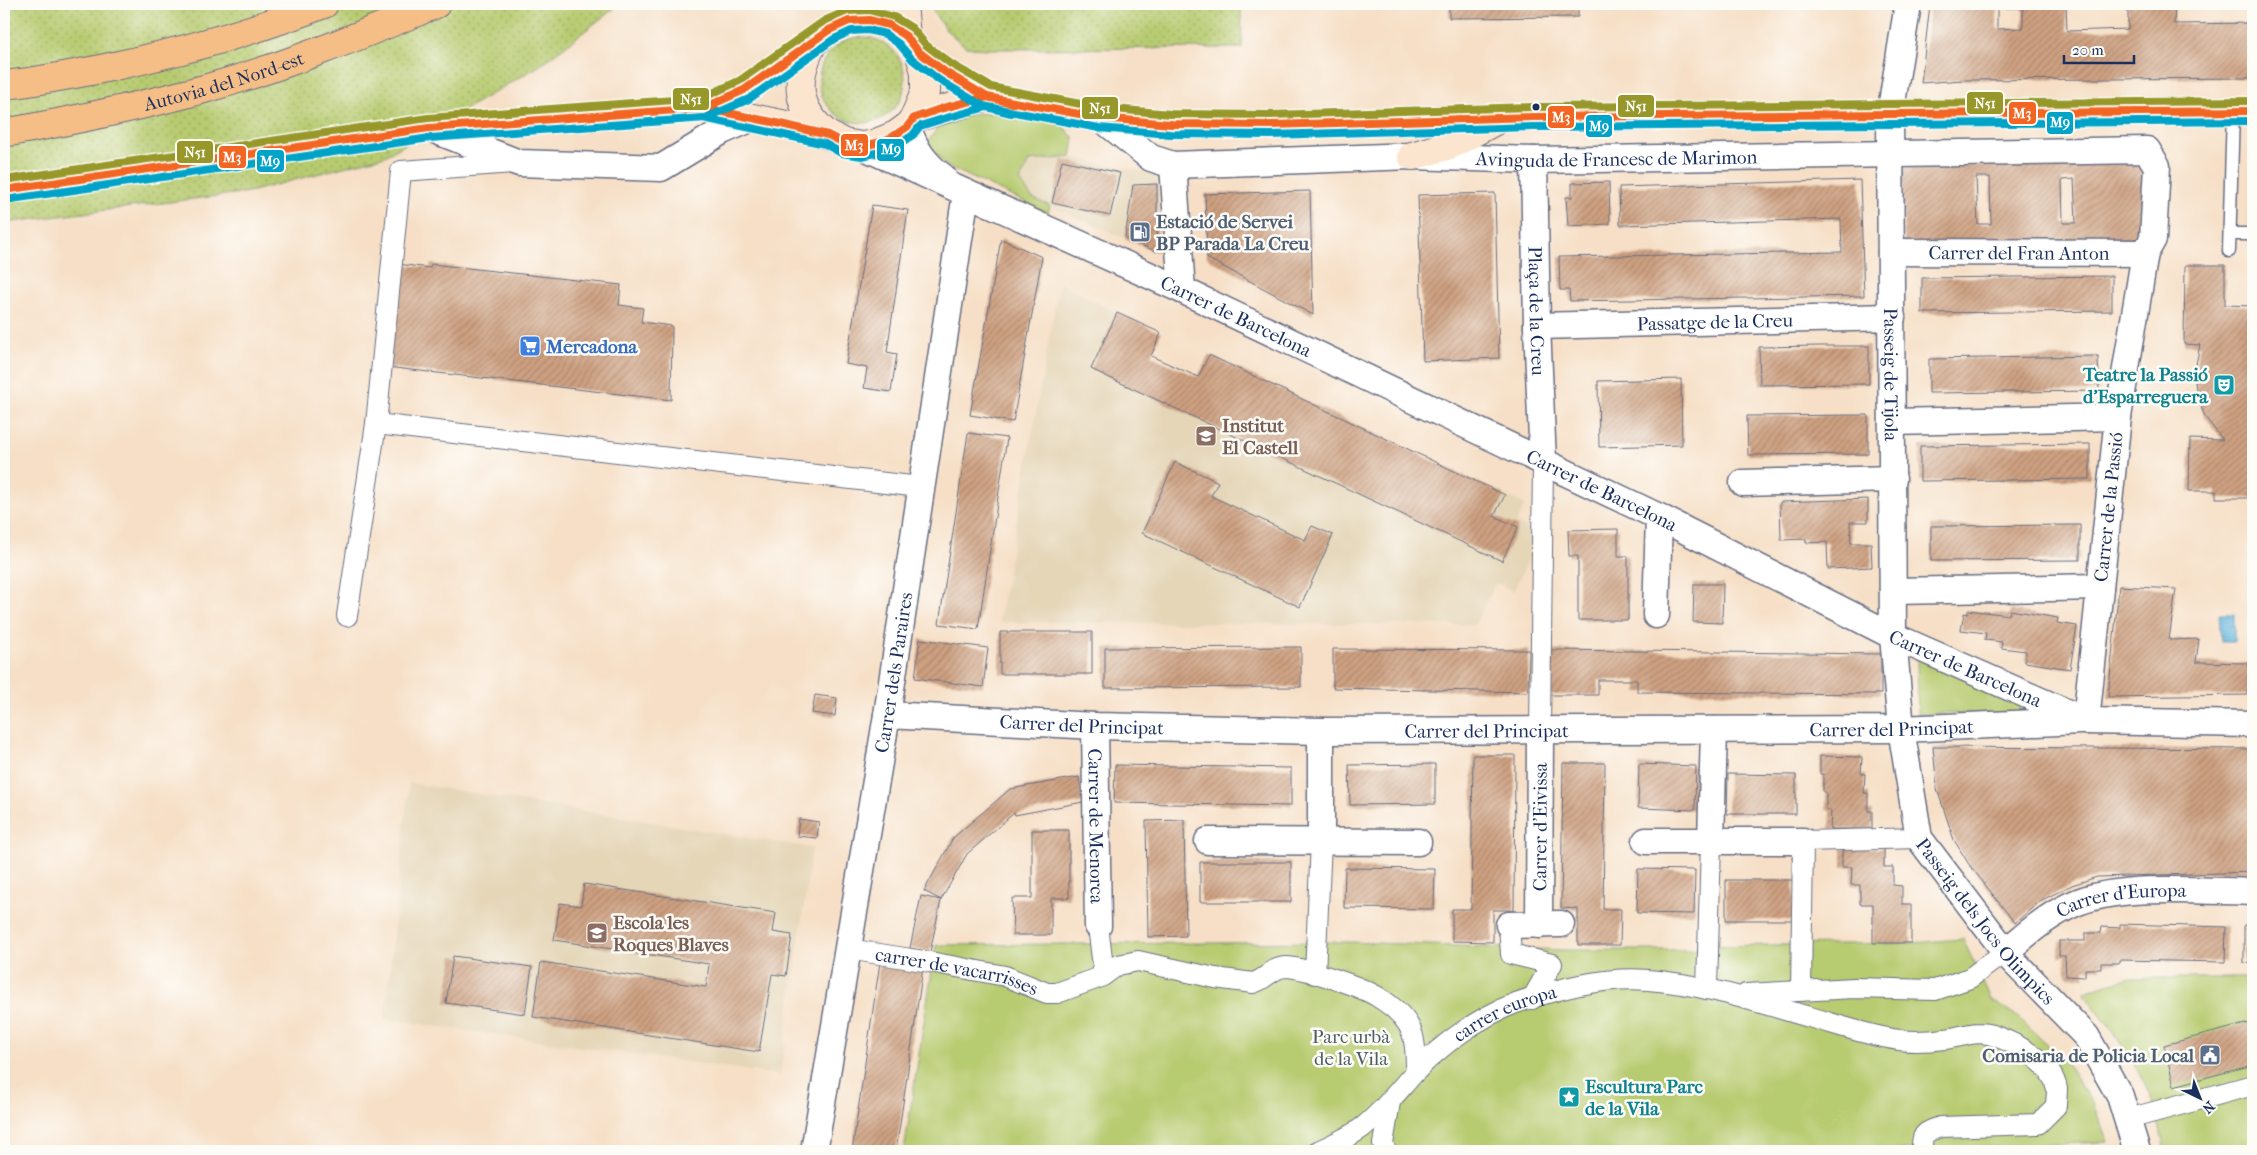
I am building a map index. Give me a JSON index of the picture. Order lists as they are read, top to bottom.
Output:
{
  "streets": {
    "highway": ["Autovia del Nord-est"],
    "main road": ["Avinguda de Francesc de Marimon"],
    "street": [
      "Carrer del Fran Anton",
      "Plaça de la Creu",
      "Carrer de Barcelona",
      "Passatge de la Creu",
      "Passeig de Tijola",
      "Carrer de la Passió",
      "Carrer dels Paraires",
      "Carrer del Principat",
      "Carrer de Menorca",
      "Carrer d'Eivissa",
      "Carrer d'Europa",
      "Passeig dels Jocs Olimpics",
      "carrer de vacarrisses",
      "carrer europa"
    ]
  },
  "crossings": [
    ["Avinguda de Francesc de Marimon", "Plaça de la Creu"],
    ["Avinguda de Francesc de Marimon", "Passeig de Tijola"],
    ["Avinguda de Francesc de Marimon", "Carrer de la Passió"],
    ["Carrer del Fran Anton", "Passeig de Tijola"],
    ["Carrer del Fran Anton", "Carrer de la Passió"],
    ["Plaça de la Creu", "Carrer de Barcelona"],
    ["Plaça de la Creu", "Passatge de la Creu"],
    ["Carrer de Barcelona", "Passeig de Tijola"],
    ["Carrer de Barcelona", "Carrer de la Passió"],
    ["Carrer de Barcelona", "Carrer dels Paraires"],
    ["Carrer de Barcelona", "Carrer del Principat"],
    ["Carrer de Barcelona", "Passeig dels Jocs Olimpics"],
    ["Passatge de la Creu", "Passeig de Tijola"],
    ["Passeig de Tijola", "Passeig dels Jocs Olimpics"],
    ["Carrer de la Passió", "Carrer del Principat"],
    ["Carrer dels Paraires", "Carrer del Principat"],
    ["Carrer dels Paraires", "carrer de vacarrisses"],
    ["Carrer del Principat", "Carrer de Menorca"],
    ["Carrer del Principat", "Carrer d'Eivissa"],
    ["Carrer del Principat", "Passeig dels Jocs Olimpics"],
    ["Carrer d'Europa", "Passeig dels Jocs Olimpics"],
    ["carrer de vacarrisses", "carrer europa"]
  ],
  "parks": ["Parc urbà de la Vila"],
  "places": {
    "fuel station": ["Estació de Servei BP Parada La Creu"],
    "supermarket": ["Mercadona"],
    "theatre": ["Teatre la Passió d'Esparreguera"],
    "school or university": ["Institut El Castell", "Escola les Roques Blaves"],
    "public building": ["Comisaria de Policia Local"],
    "place": ["Escultura Parc de la Vila"]
  },
  "lines": ["transit line N51", "transit line M3", "transit line M9"],
  "scale_bar": "20 m",
  "north": "bottom right"
}
